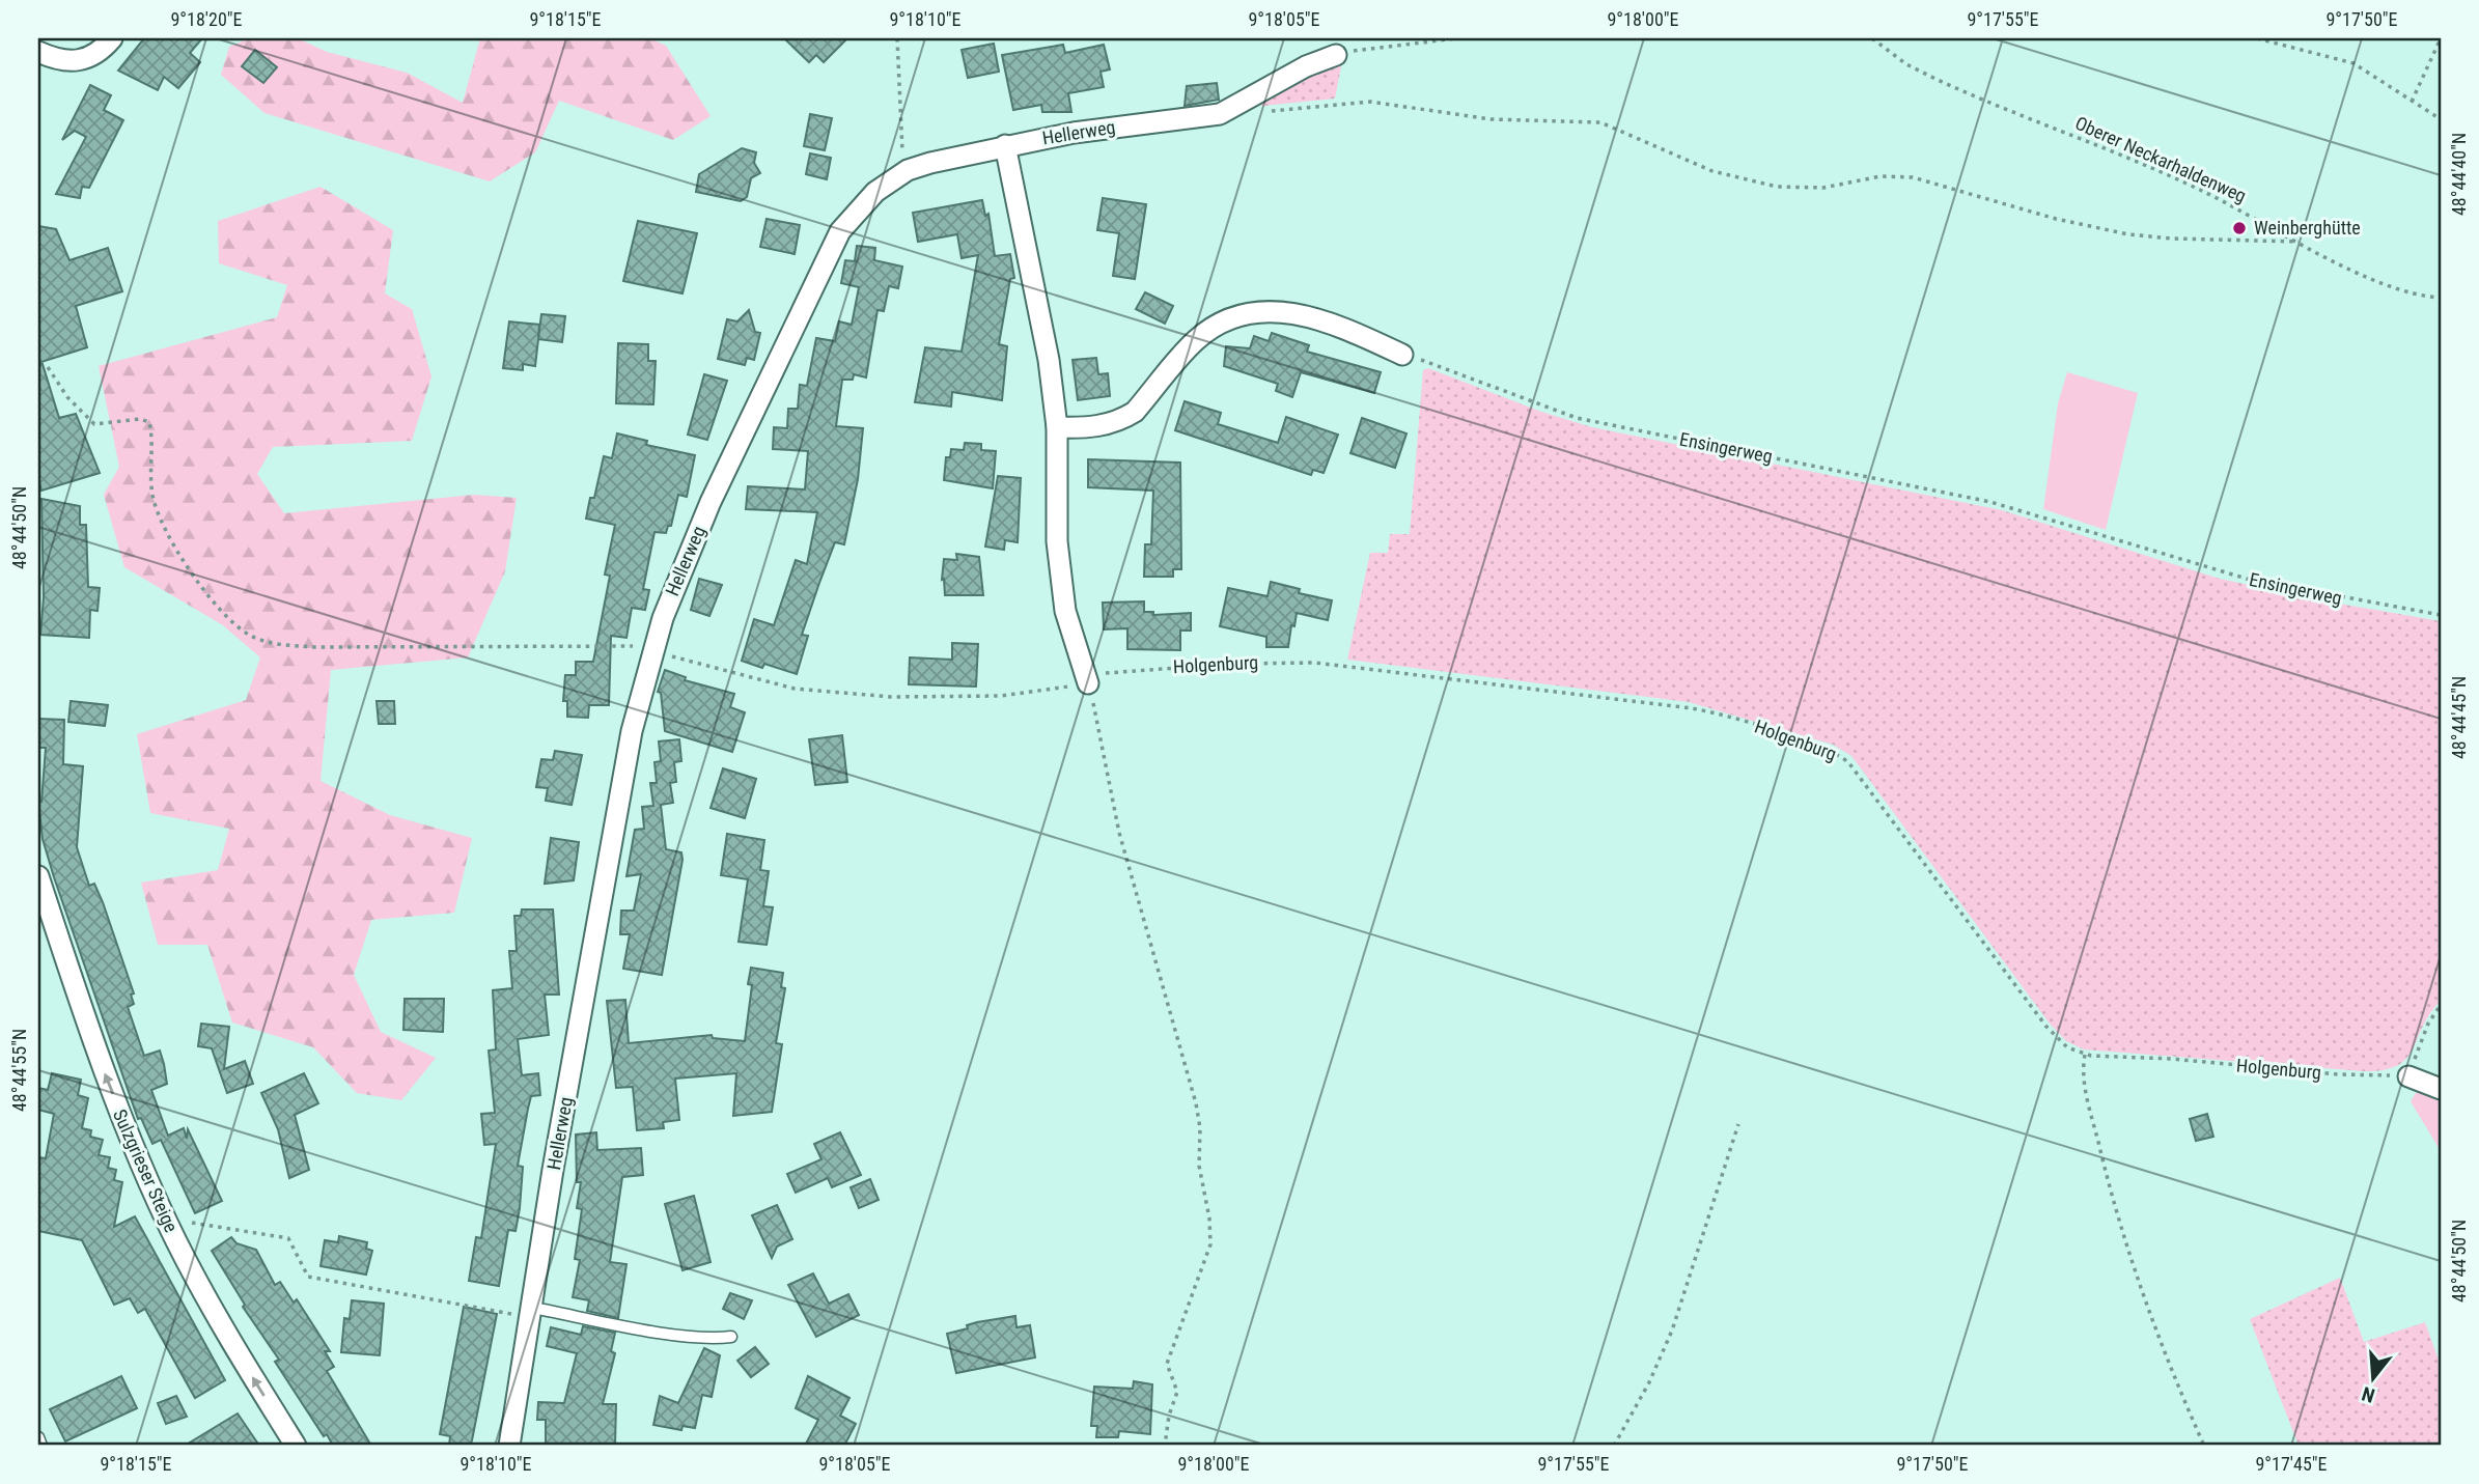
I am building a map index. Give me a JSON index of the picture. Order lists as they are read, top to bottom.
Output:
{
  "streets": {
    "street": ["Hellerweg", "Sulzgrieser Steige"],
    "path": ["Oberer Neckarhaldenweg", "Ensingerweg", "Holgenburg"]
  },
  "crossings": [
    ["Hellerweg", "Holgenburg"]
  ],
  "one_way": ["Sulzgrieser Steige"],
  "places": ["Weinberghütte"],
  "north": "bottom",
  "coordinates": [
    "9°18'20\"E",
    "9°18'15\"E",
    "9°18'10\"E",
    "9°18'05\"E",
    "9°18'00\"E",
    "9°17'55\"E",
    "9°17'50\"E",
    "48°44'40\"N",
    "48°44'50\"N",
    "48°44'45\"N",
    "48°44'55\"N",
    "9°17'45\"E"
  ]
}
